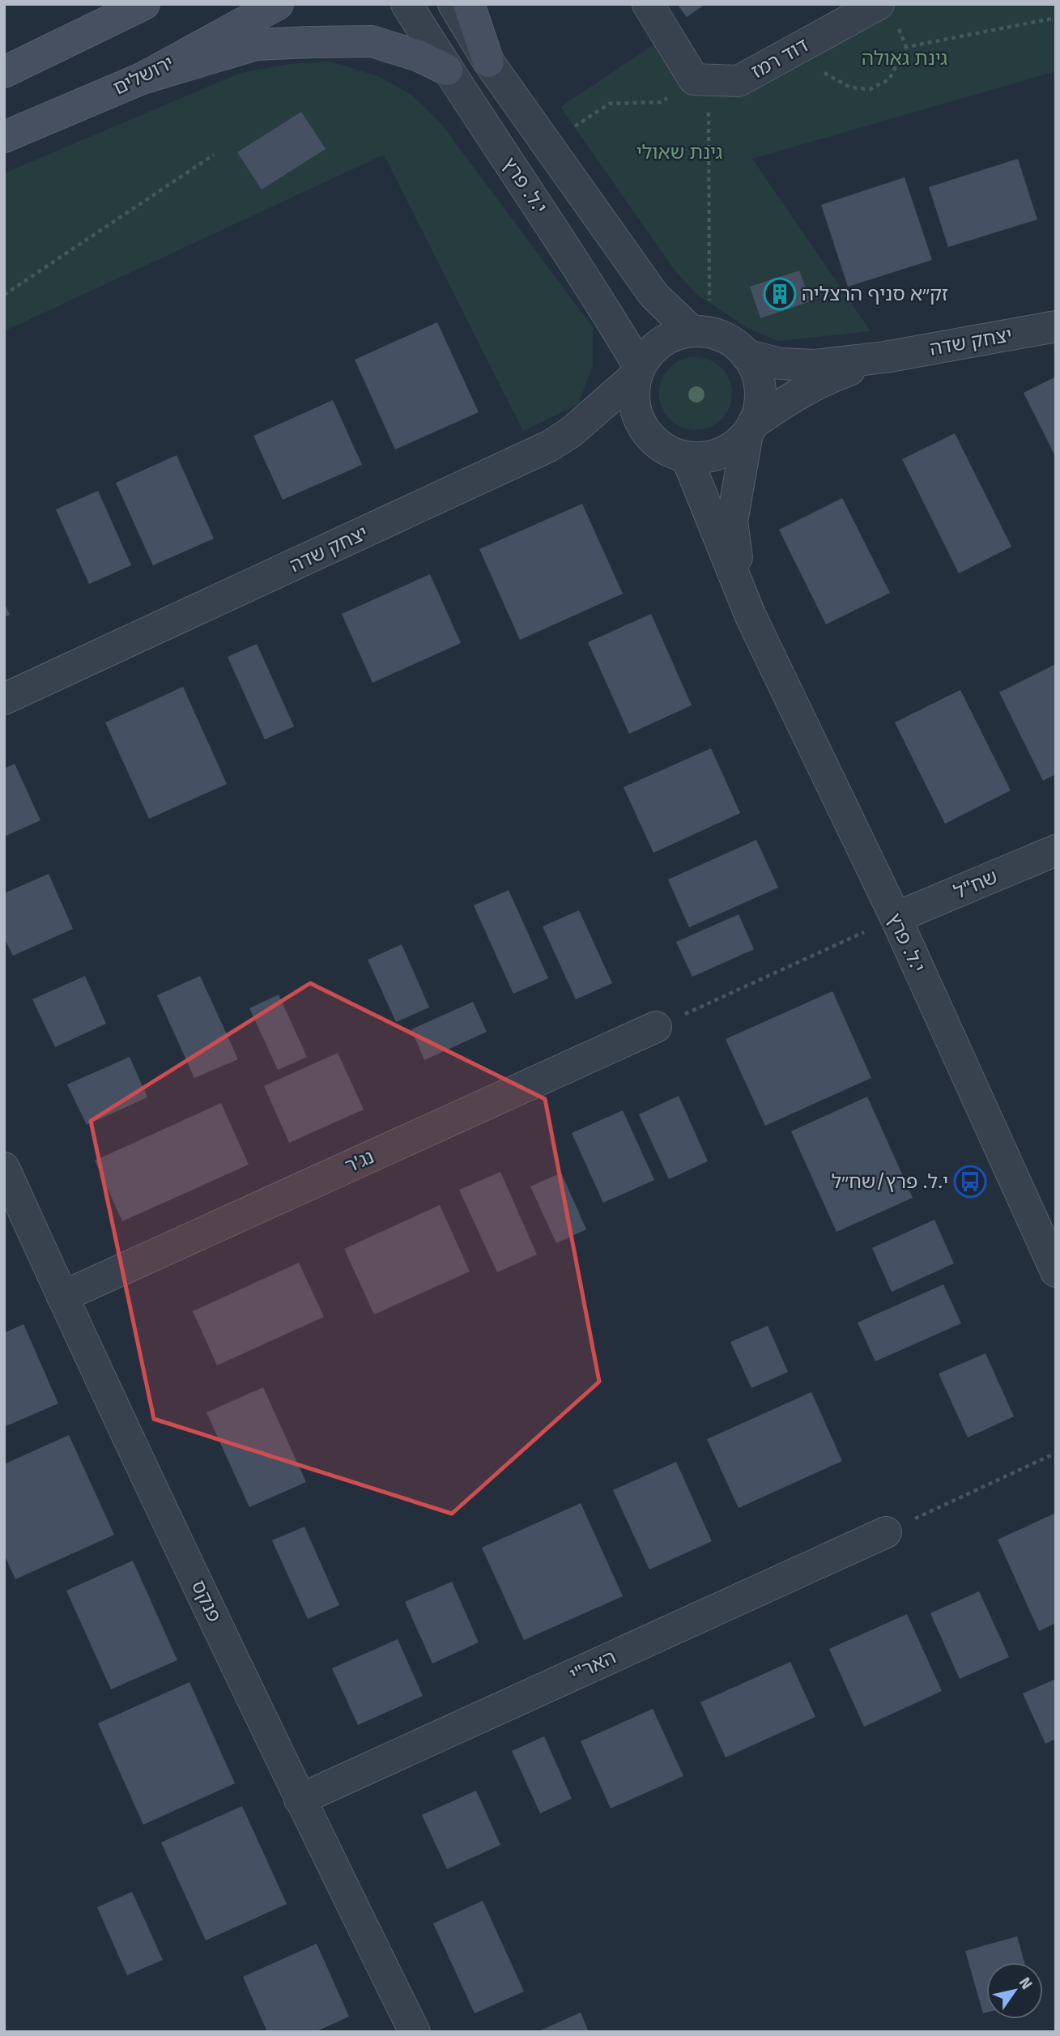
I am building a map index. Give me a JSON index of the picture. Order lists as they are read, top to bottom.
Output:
{
  "streets": {
    "main road": ["ירושלים"],
    "street": [
      "דוד רמז",
      "י.ל. פרץ",
      "יצחק שדה",
      "שח\"ל",
      "נג'ר",
      "פנקס",
      "האר\"י"
    ]
  },
  "crossings": [
    ["י.ל. פרץ", "יצחק שדה"],
    ["י.ל. פרץ", "שח\"ל"],
    ["נג'ר", "פנקס"],
    ["פנקס", "האר\"י"]
  ],
  "parks": ["גינת גאולה", "גינת שאולי"],
  "places": {
    "building": ["זק״א סניף הרצליה"],
    "bus stop": ["י.ל. פרץ/שח״ל"]
  },
  "north": "top right"
}
